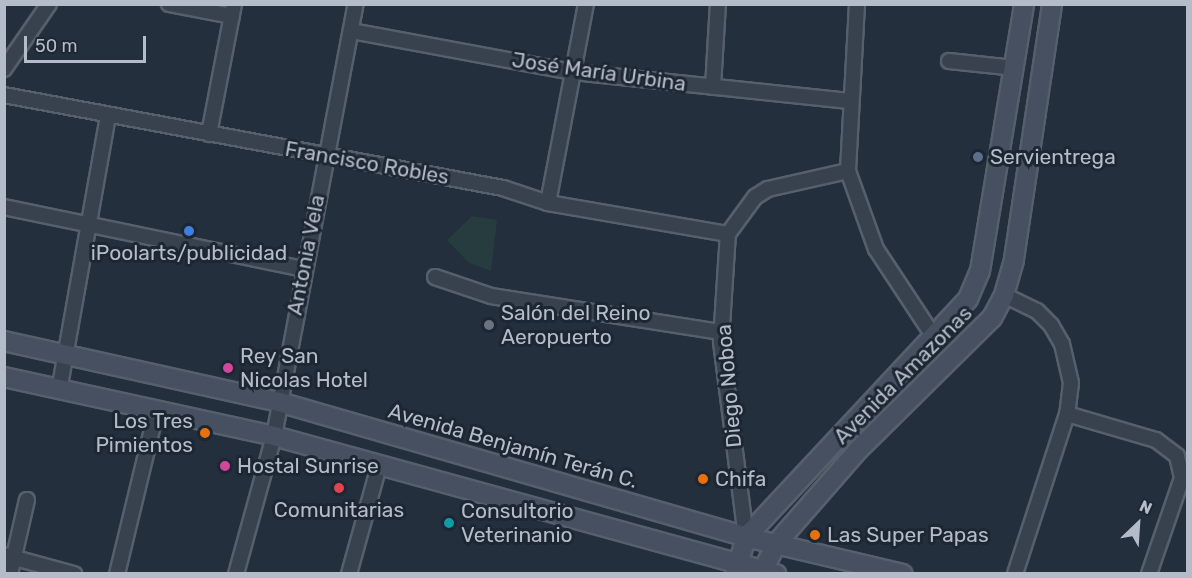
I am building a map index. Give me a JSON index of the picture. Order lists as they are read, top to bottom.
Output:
{
  "streets": {
    "main road": ["Avenida Amazonas", "Avenida Benjamín Terán C."],
    "street": [
      "José María Urbina",
      "Francisco Robles",
      "Antonia Vela",
      "Diego Noboa"
    ]
  },
  "crossings": [
    ["José María Urbina", "Antonia Vela"],
    ["Francisco Robles", "Antonia Vela"],
    ["Francisco Robles", "Diego Noboa"],
    ["Antonia Vela", "Avenida Benjamín Terán C."],
    ["Avenida Amazonas", "Diego Noboa"],
    ["Avenida Amazonas", "Avenida Benjamín Terán C."],
    ["Diego Noboa", "Avenida Benjamín Terán C."]
  ],
  "places": [
    "Servientrega",
    "iPoolarts/publicidad",
    "Salón del Reino Aeropuerto",
    "Rey San Nicolas Hotel",
    "Los Tres Pimientos",
    "Hostal Sunrise",
    "Chifa",
    "Comunitarias",
    "Consultorio Veterinanio",
    "Las Super Papas"
  ],
  "scale_bar": "50 m",
  "north": "top right"
}
